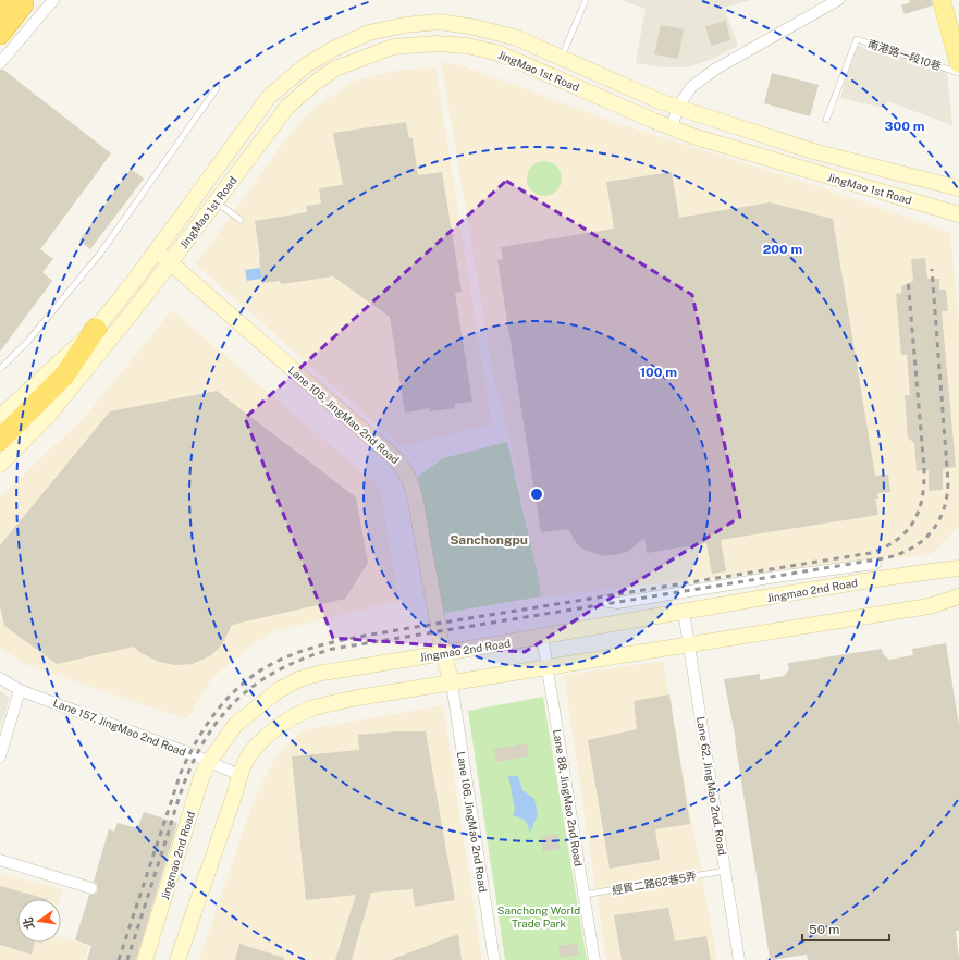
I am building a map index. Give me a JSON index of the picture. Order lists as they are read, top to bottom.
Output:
{
  "streets": {
    "street": [
      "JingMao 1st Road",
      "Lane 105, JingMao 2nd Road",
      "Jingmao 2nd Road",
      "Lane 157, JingMao 2nd Road",
      "Lane 62, JingMao 2nd. Road",
      "Lane 88, JingMao 2nd Road",
      "Lane 106, JingMao 2nd Road"
    ],
    "lane": ["南港路一段10巷", "經貿二路62巷5弄"]
  },
  "crossings": [
    ["JingMao 1st Road", "Lane 105, JingMao 2nd Road"],
    ["Lane 105, JingMao 2nd Road", "Jingmao 2nd Road"],
    ["Lane 105, JingMao 2nd Road", "Lane 106, JingMao 2nd Road"],
    ["Jingmao 2nd Road", "Lane 157, JingMao 2nd Road"],
    ["Jingmao 2nd Road", "Lane 62, JingMao 2nd. Road"],
    ["Jingmao 2nd Road", "Lane 88, JingMao 2nd Road"],
    ["Lane 62, JingMao 2nd. Road", "經貿二路62巷5弄"],
    ["Lane 88, JingMao 2nd Road", "經貿二路62巷5弄"]
  ],
  "districts": ["Sanchongpu"],
  "parks": ["Sanchong World Trade Park"],
  "scale_bar": "50 m",
  "north": "left",
  "rings": ["300 m", "200 m", "100 m"]
}
